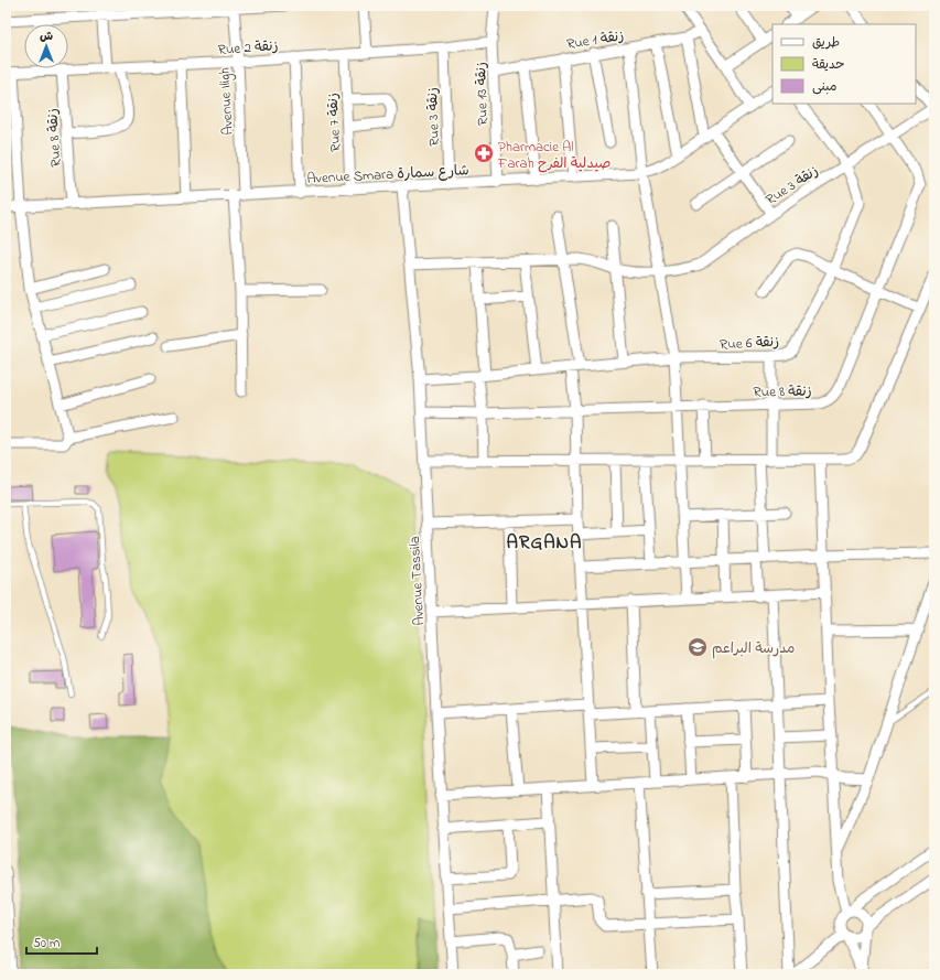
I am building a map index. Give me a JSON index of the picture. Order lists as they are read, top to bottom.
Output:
{
  "streets": {
    "street": [
      "Rue 1 زنقة",
      "Rue 2 زنقة",
      "Rue 13 زنقة",
      "Avenue Iligh",
      "Rue 3 زنقة",
      "Rue 7 زنقة",
      "Rue 8 زنقة",
      "Avenue Smara شارع سمارة",
      "Rue 6 زنقة",
      "Avenue Tassila"
    ]
  },
  "crossings": [
    ["Rue 1 زنقة", "Rue 13 زنقة"],
    ["Rue 2 زنقة", "Rue 13 زنقة"],
    ["Rue 2 زنقة", "Avenue Iligh"],
    ["Rue 2 زنقة", "Rue 3 زنقة"],
    ["Rue 2 زنقة", "Rue 7 زنقة"],
    ["Rue 2 زنقة", "Rue 8 زنقة"],
    ["Rue 13 زنقة", "Avenue Smara شارع سمارة"],
    ["Avenue Iligh", "Avenue Smara شارع سمارة"],
    ["Rue 3 زنقة", "Rue 8 زنقة"],
    ["Rue 3 زنقة", "Avenue Smara شارع سمارة"],
    ["Rue 3 زنقة", "Rue 6 زنقة"],
    ["Rue 3 زنقة", "Avenue Tassila"],
    ["Rue 7 زنقة", "Avenue Smara شارع سمارة"],
    ["Rue 8 زنقة", "Avenue Smara شارع سمارة"],
    ["Rue 8 زنقة", "Avenue Tassila"],
    ["Avenue Smara شارع سمارة", "Avenue Tassila"],
    ["Rue 6 زنقة", "Avenue Tassila"]
  ],
  "districts": ["ARGANA"],
  "places": {
    "pharmacy": ["Pharmacie Al Farah صيدلية الفرح"],
    "school or university": ["مدرسة البراعم"]
  },
  "legend": ["طريق", "حديقة", "مبنى"],
  "scale_bar": "50 m",
  "north": "top"
}
